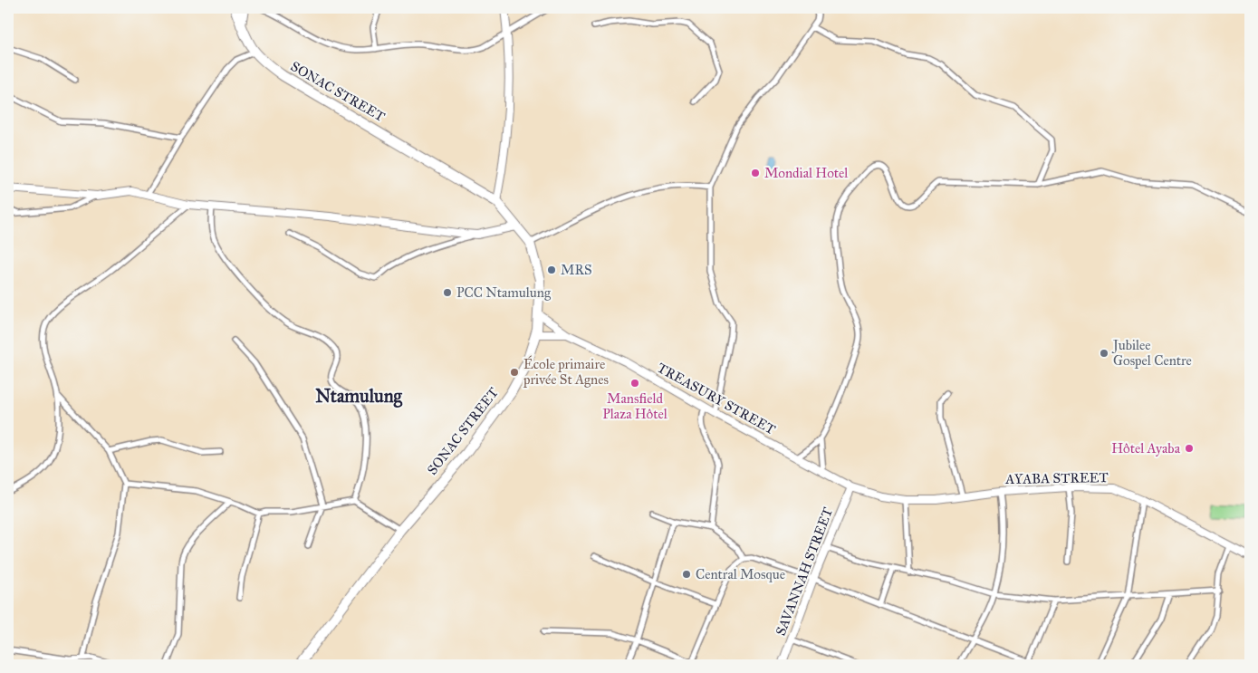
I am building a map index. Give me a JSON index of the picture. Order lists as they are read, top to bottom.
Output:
{
  "streets": {
    "highway": ["SONAC STREET"],
    "street": ["TREASURY STREET", "AYABA STREET", "SAVANNAH STREET"]
  },
  "crossings": [
    ["SONAC STREET", "TREASURY STREET"],
    ["TREASURY STREET", "AYABA STREET"],
    ["TREASURY STREET", "SAVANNAH STREET"],
    ["AYABA STREET", "SAVANNAH STREET"]
  ],
  "districts": ["Ntamulung"],
  "places": [
    "Mondial Hotel",
    "MRS",
    "PCC Ntamulung",
    "Jubilee Gospel Centre",
    "École primaire privée St Agnes",
    "Mansfield Plaza Hôtel",
    "Hôtel Ayaba",
    "Central Mosque"
  ]
}
